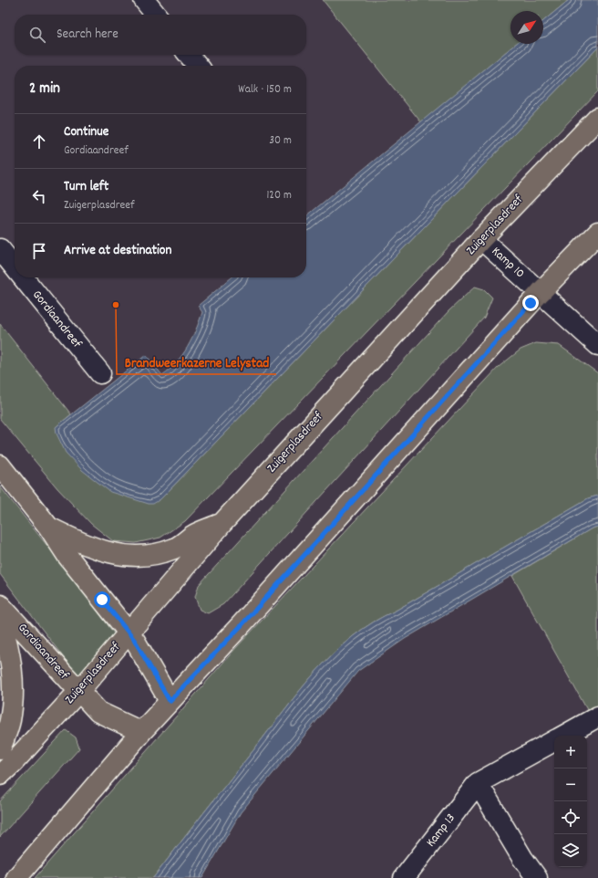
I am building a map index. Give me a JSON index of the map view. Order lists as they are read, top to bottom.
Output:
{
  "streets": {
    "main road": ["Zuigerplasdreef", "Gordiaandreef"],
    "street": ["Kamp 10", "Kamp 13"]
  },
  "crossings": [
    ["Zuigerplasdreef", "Kamp 10"],
    ["Zuigerplasdreef", "Gordiaandreef"]
  ],
  "places": ["Brandweerkazerne Lelystad"],
  "north": "top right",
  "page": {
    "search": "Search here",
    "heading": ["2 min", "Walk · 150 m"],
    "list": [
      ["Continue", "Gordiaandreef", "30 m"],
      ["Turn left", "Zuigerplasdreef", "120 m"],
      "Arrive at destination"
    ],
    "map_buttons": ["+", "−"]
  }
}
